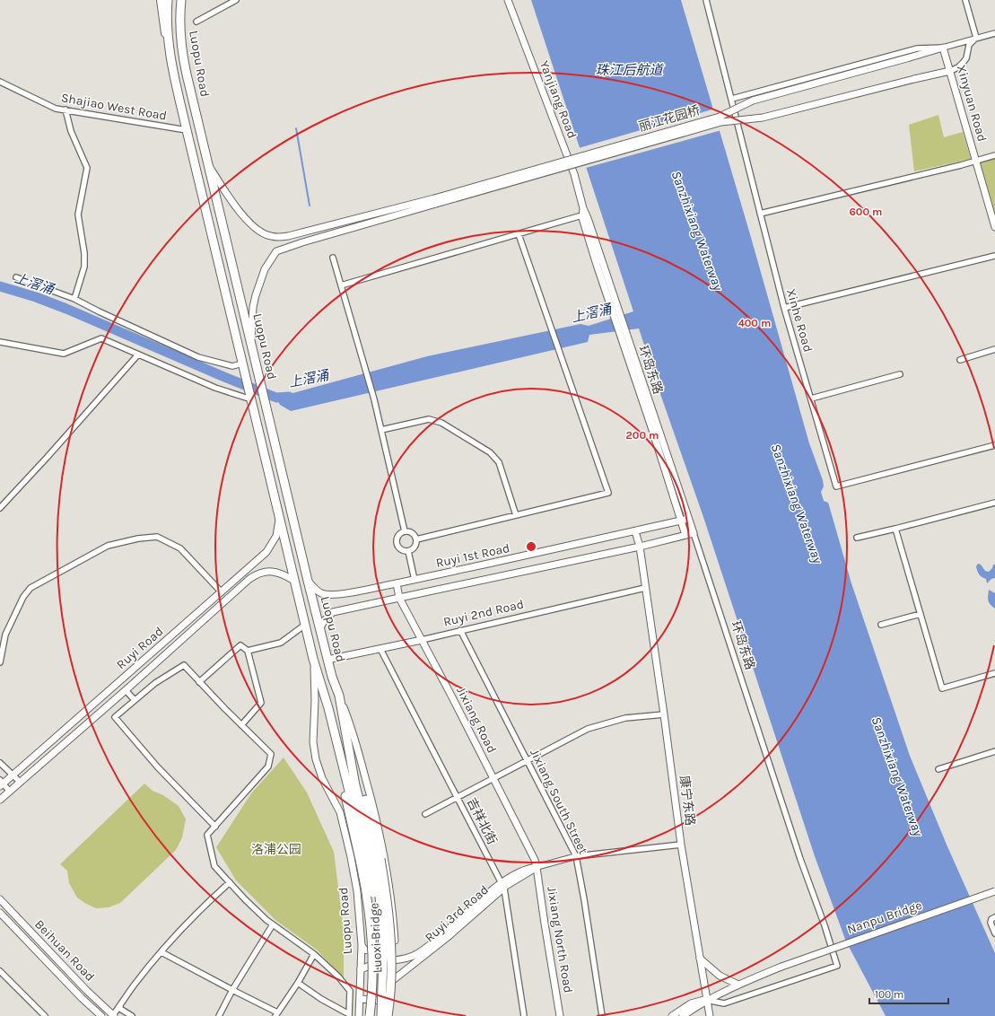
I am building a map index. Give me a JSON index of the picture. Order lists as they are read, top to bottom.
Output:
{
  "streets": {
    "highway": ["Luopu Road", "Luoxi Bridge"],
    "street": [
      "Yanjiang Road",
      "Xinyuan Road",
      "Shajiao West Road",
      "丽江花园桥",
      "Xinhe Road",
      "环岛东路",
      "Ruyi 1st Road",
      "Ruyi 2nd Road",
      "Ruyi Road",
      "Jixiang Road",
      "康宁东路",
      "Jixiang South Street",
      "吉祥北街",
      "Ruyi 3rd Road",
      "Nanpu Bridge",
      "Jixiang North Road",
      "Beihuan Road"
    ]
  },
  "crossings": [
    ["Luopu Road", "Shajiao West Road"],
    ["Luopu Road", "Ruyi 1st Road"],
    ["Luopu Road", "Ruyi 2nd Road"],
    ["Luopu Road", "Ruyi Road"],
    ["Luopu Road", "Ruyi 3rd Road"],
    ["Luopu Road", "Luoxi Bridge"],
    ["Yanjiang Road", "环岛东路"],
    ["Xinyuan Road", "丽江花园桥"],
    ["环岛东路", "Ruyi 1st Road"],
    ["环岛东路", "康宁东路"],
    ["环岛东路", "Nanpu Bridge"],
    ["Ruyi 1st Road", "Jixiang Road"],
    ["Ruyi 1st Road", "康宁东路"],
    ["Ruyi 2nd Road", "Jixiang Road"],
    ["Ruyi 2nd Road", "康宁东路"],
    ["Ruyi 2nd Road", "Jixiang South Street"],
    ["Ruyi 2nd Road", "吉祥北街"],
    ["Jixiang Road", "Ruyi 3rd Road"],
    ["Jixiang Road", "Jixiang North Road"],
    ["康宁东路", "Ruyi 3rd Road"],
    ["康宁东路", "Nanpu Bridge"],
    ["Jixiang South Street", "Ruyi 3rd Road"],
    ["吉祥北街", "Ruyi 3rd Road"],
    ["Ruyi 3rd Road", "Jixiang North Road"]
  ],
  "water": ["珠江后航道", "Sanzhixiang Waterway", "上滘涌"],
  "parks": ["洛浦公园"],
  "scale_bar": "100 m",
  "rings": ["600 m", "400 m", "200 m"]
}
